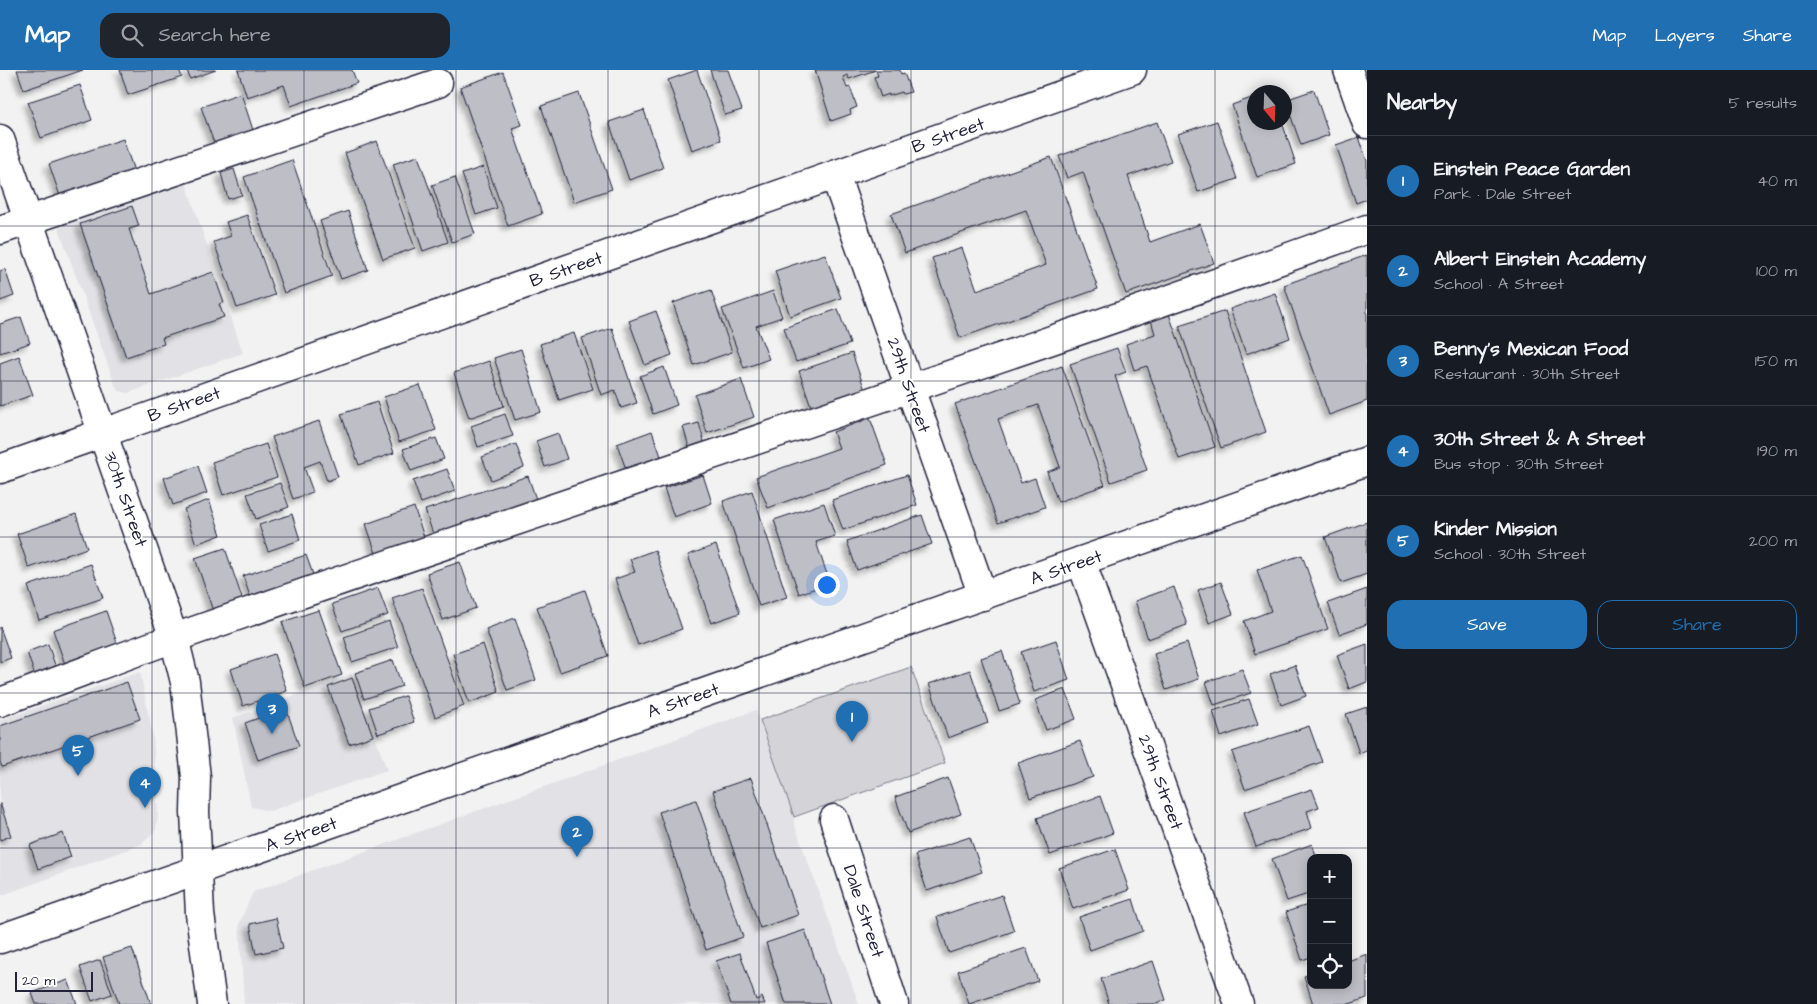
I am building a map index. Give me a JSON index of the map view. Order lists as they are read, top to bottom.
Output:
{
  "streets": {
    "street": [
      "B Street",
      "29th Street",
      "30th Street",
      "A Street",
      "Dale Street"
    ]
  },
  "crossings": [
    ["B Street", "29th Street"],
    ["B Street", "30th Street"],
    ["29th Street", "A Street"],
    ["30th Street", "A Street"]
  ],
  "scale_bar": "20 m",
  "north": "bottom",
  "page": {
    "header": "Map",
    "search": "Search here",
    "nav": ["Map", "Layers", "Share"],
    "heading": ["Nearby", "5 results"],
    "list": [
      {
        "mark": "1",
        "name": "Einstein Peace Garden",
        "note": "Park · Dale Street",
        "value": "40 m"
      },
      {
        "mark": "2",
        "name": "Albert Einstein Academy",
        "note": "School · A Street",
        "value": "100 m"
      },
      {
        "mark": "3",
        "name": "Benny's Mexican Food",
        "note": "Restaurant · 30th Street",
        "value": "150 m"
      },
      {
        "mark": "4",
        "name": "30th Street & A Street",
        "note": "Bus stop · 30th Street",
        "value": "190 m"
      },
      {
        "mark": "5",
        "name": "Kinder Mission",
        "note": "School · 30th Street",
        "value": "200 m"
      }
    ],
    "buttons": ["Save", "Share"],
    "pins": [
      "3",
      "1",
      "5",
      "4",
      "2"
    ],
    "map_buttons": ["+", "−"],
    "scale": "20 m"
  }
}
